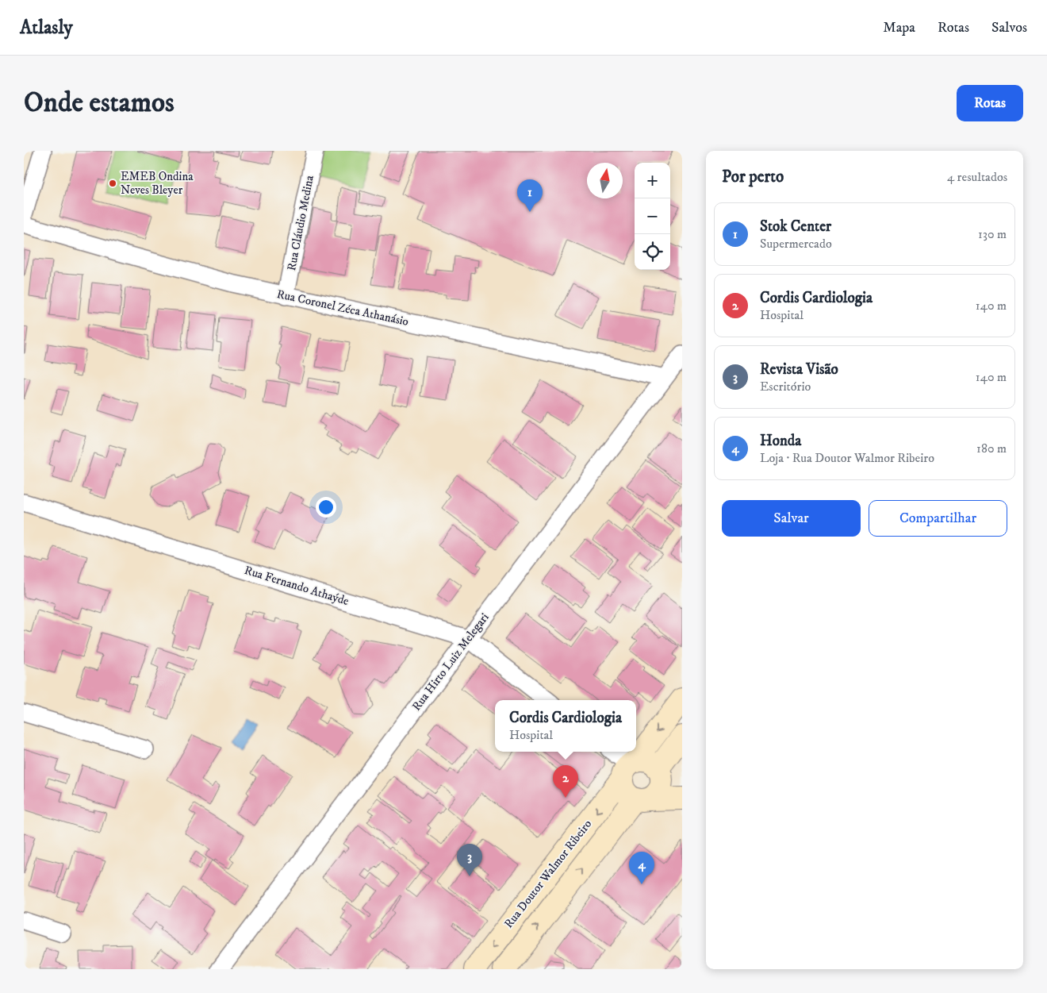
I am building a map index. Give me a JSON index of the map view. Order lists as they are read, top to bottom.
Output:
{
  "streets": {
    "street": [
      "Rua Cláudio Medina",
      "Rua Coronel Zéca Athanásio",
      "Rua Fernando Athaýde",
      "Rua Hirto Luiz Melegari",
      "Rua Doutor Walmor Ribeiro"
    ]
  },
  "crossings": [
    ["Rua Cláudio Medina", "Rua Coronel Zéca Athanásio"],
    ["Rua Coronel Zéca Athanásio", "Rua Hirto Luiz Melegari"],
    ["Rua Fernando Athaýde", "Rua Hirto Luiz Melegari"]
  ],
  "places": ["EMEB Ondina Neves Bleyer"],
  "north": "top",
  "page": {
    "header": "Atlasly",
    "nav": ["Mapa", "Rotas", "Salvos"],
    "buttons": [
      "Rotas",
      ["Salvar", "Compartilhar"]
    ],
    "title": "Onde estamos",
    "heading": ["Por perto", "4 resultados"],
    "map_buttons": ["+", "−"],
    "pins": [
      "1",
      "2",
      "3",
      "4"
    ],
    "list": [
      {
        "mark": "1",
        "name": "Stok Center",
        "note": "Supermercado",
        "value": "130 m"
      },
      {
        "mark": "2",
        "name": "Cordis Cardiologia",
        "note": "Hospital",
        "value": "140 m"
      },
      {
        "mark": "3",
        "name": "Revista Visão",
        "note": "Escritório",
        "value": "140 m"
      },
      {
        "mark": "4",
        "name": "Honda",
        "note": "Loja · Rua Doutor Walmor Ribeiro",
        "value": "180 m"
      }
    ],
    "popup": ["Cordis Cardiologia", "Hospital"]
  }
}
